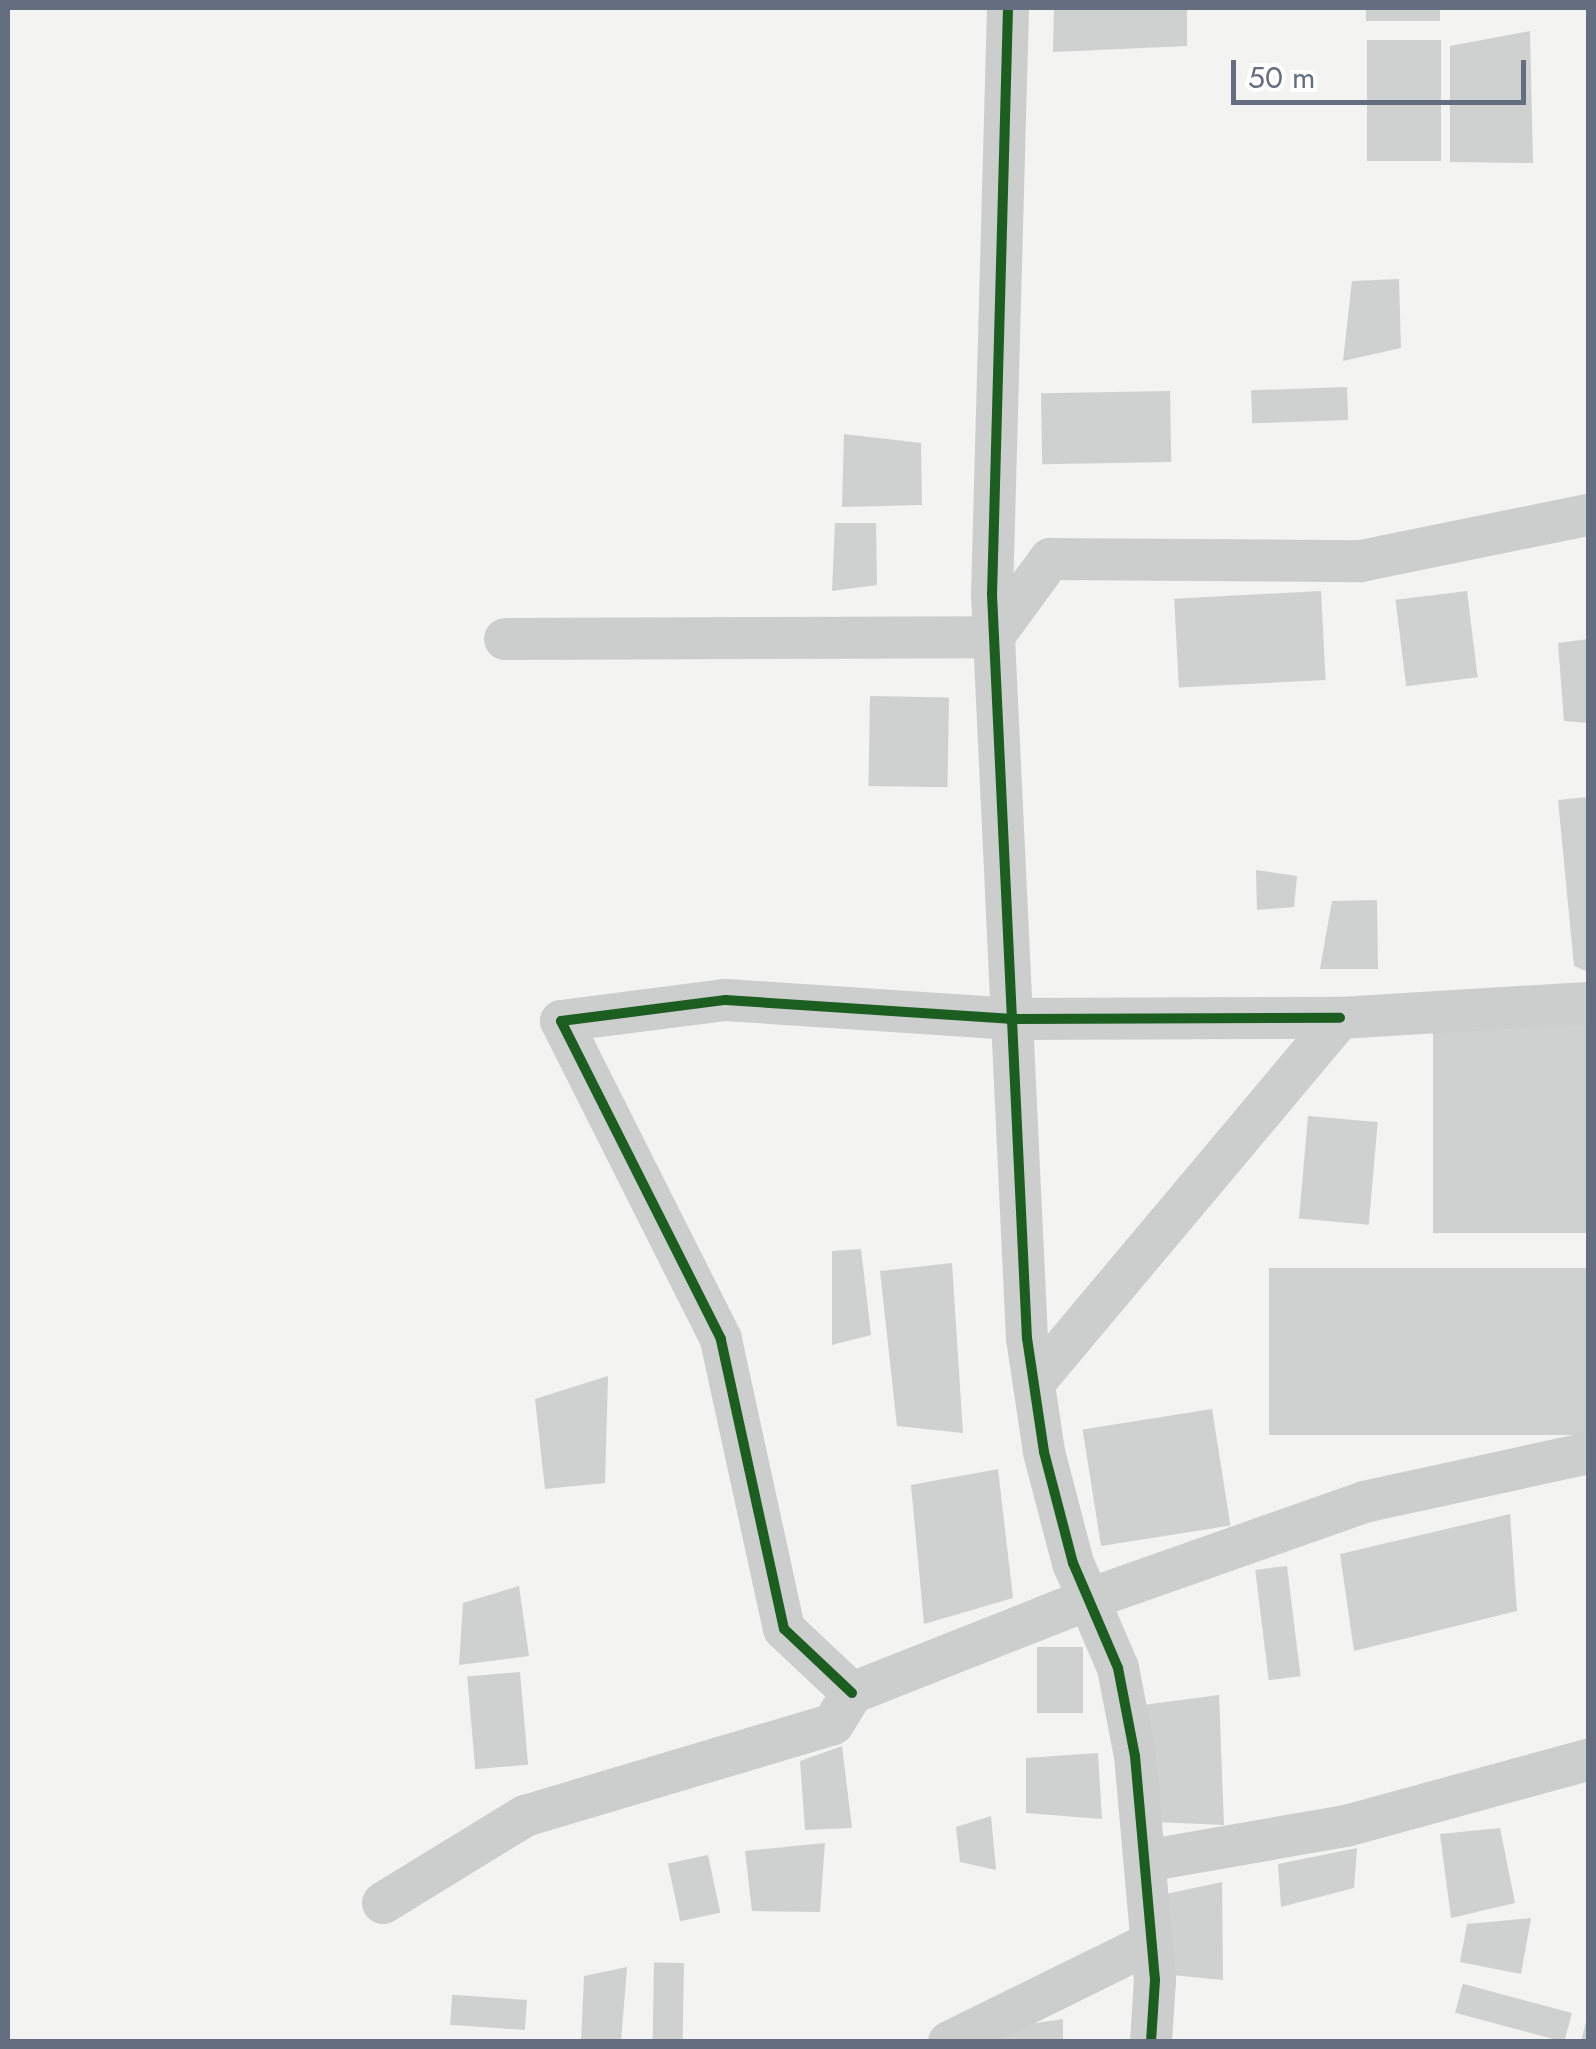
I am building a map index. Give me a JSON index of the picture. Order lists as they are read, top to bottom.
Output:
{
  "scale_bar": "50 m"
}
